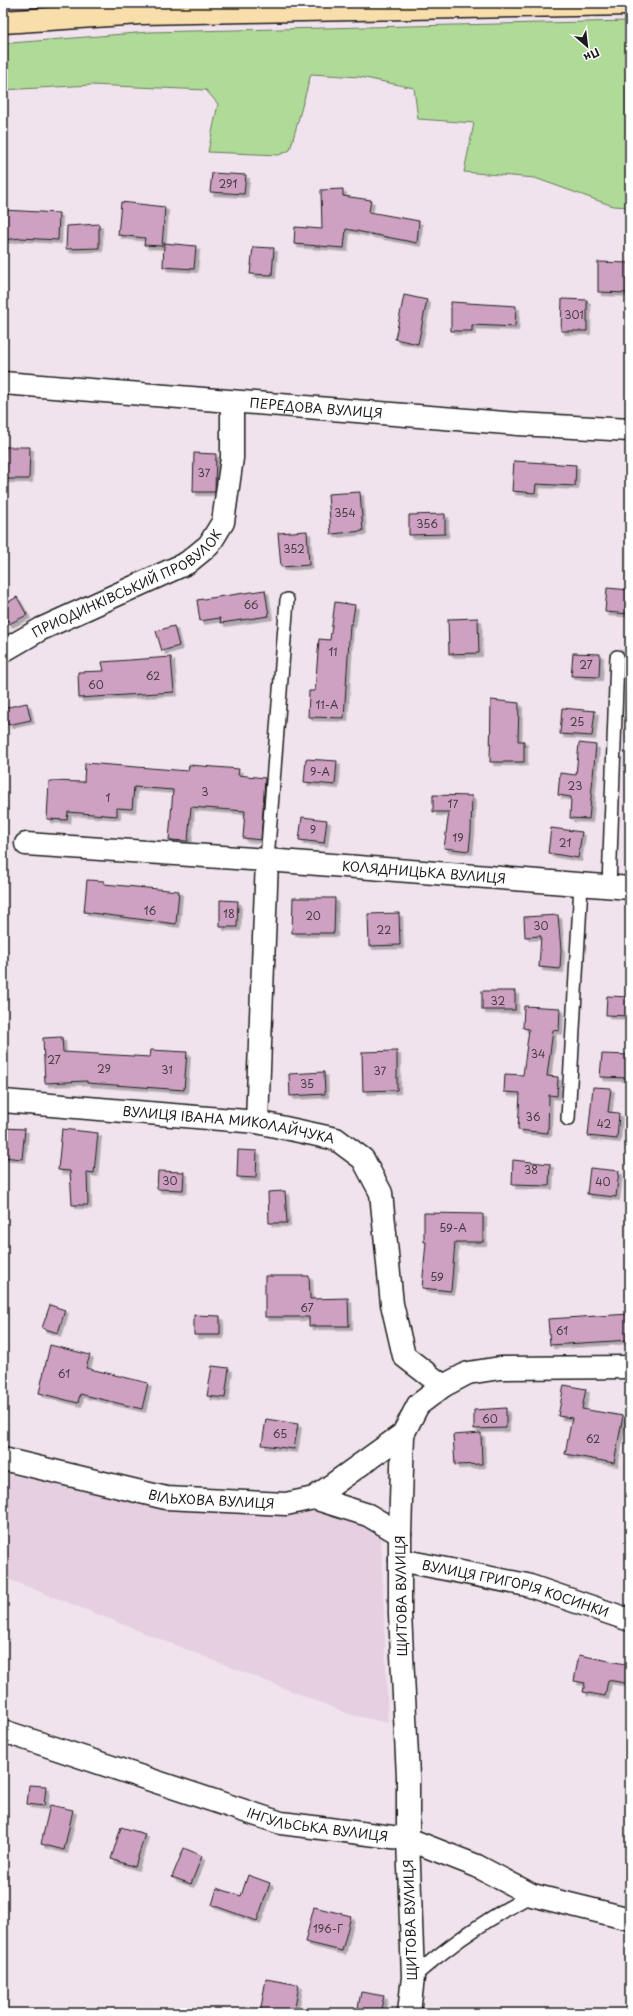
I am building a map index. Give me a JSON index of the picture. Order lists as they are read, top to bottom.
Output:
{
  "streets": {
    "street": [
      "ПЕРЕДОВА ВУЛИЦЯ",
      "ПРИОДИНКІВСЬКИЙ ПРОВУЛОК",
      "КОЛЯДНИЦЬКА ВУЛИЦЯ",
      "ВУЛИЦЯ ІВАНА МИКОЛАЙЧУКА",
      "ВІЛЬХОВА ВУЛИЦЯ",
      "ВУЛИЦЯ ГРИГОРІЯ КОСИНКИ",
      "ЩИТОВА ВУЛИЦЯ",
      "ІНГУЛЬСЬКА ВУЛИЦЯ"
    ]
  },
  "crossings": [
    ["ПЕРЕДОВА ВУЛИЦЯ", "ПРИОДИНКІВСЬКИЙ ПРОВУЛОК"],
    ["ВУЛИЦЯ ІВАНА МИКОЛАЙЧУКА", "ЩИТОВА ВУЛИЦЯ"],
    ["ВІЛЬХОВА ВУЛИЦЯ", "ЩИТОВА ВУЛИЦЯ"],
    ["ВУЛИЦЯ ГРИГОРІЯ КОСИНКИ", "ЩИТОВА ВУЛИЦЯ"],
    ["ЩИТОВА ВУЛИЦЯ", "ІНГУЛЬСЬКА ВУЛИЦЯ"]
  ],
  "house_numbers": [
    "291",
    "301",
    "37",
    "354",
    "356",
    "352",
    "66",
    "11",
    "27",
    "62",
    "60",
    "11-А",
    "25",
    "9-А",
    "23",
    "3",
    "1",
    "17",
    "9",
    "19",
    "21",
    "16",
    "18",
    "20",
    "30",
    "22",
    "32",
    "34",
    "27",
    "29",
    "31",
    "37",
    "35",
    "36",
    "42",
    "38",
    "30",
    "40",
    "59-А",
    "59",
    "67",
    "61",
    "61",
    "60",
    "65",
    "62",
    "196-Г"
  ],
  "north": "bottom right"
}
